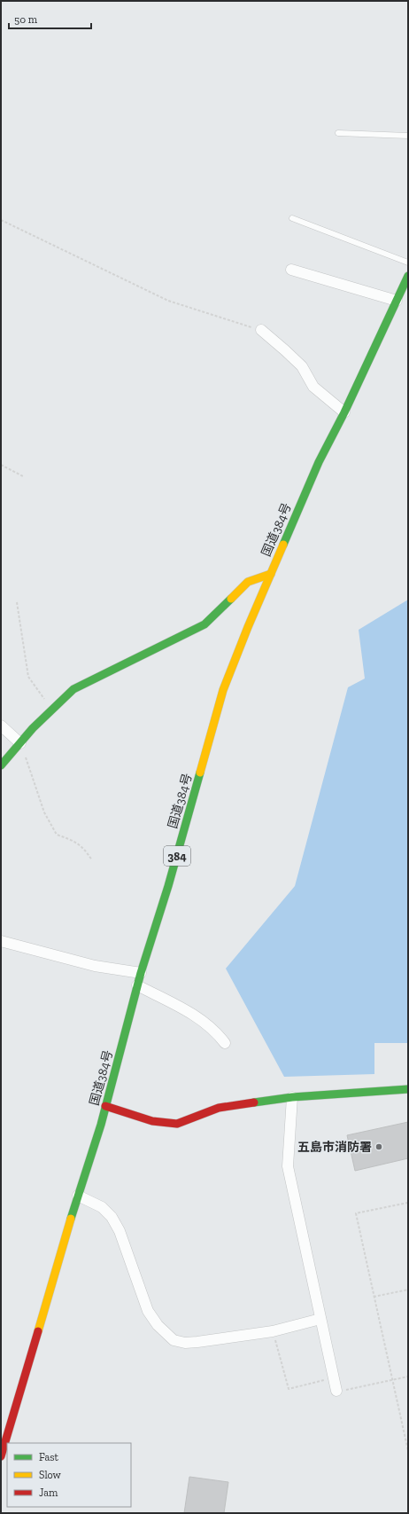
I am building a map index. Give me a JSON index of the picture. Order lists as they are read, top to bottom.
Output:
{
  "streets": {
    "main road": ["国道384号", "384"]
  },
  "places": ["五島市消防署"],
  "legend": ["Fast", "Slow", "Jam"],
  "scale_bar": "50 m"
}
